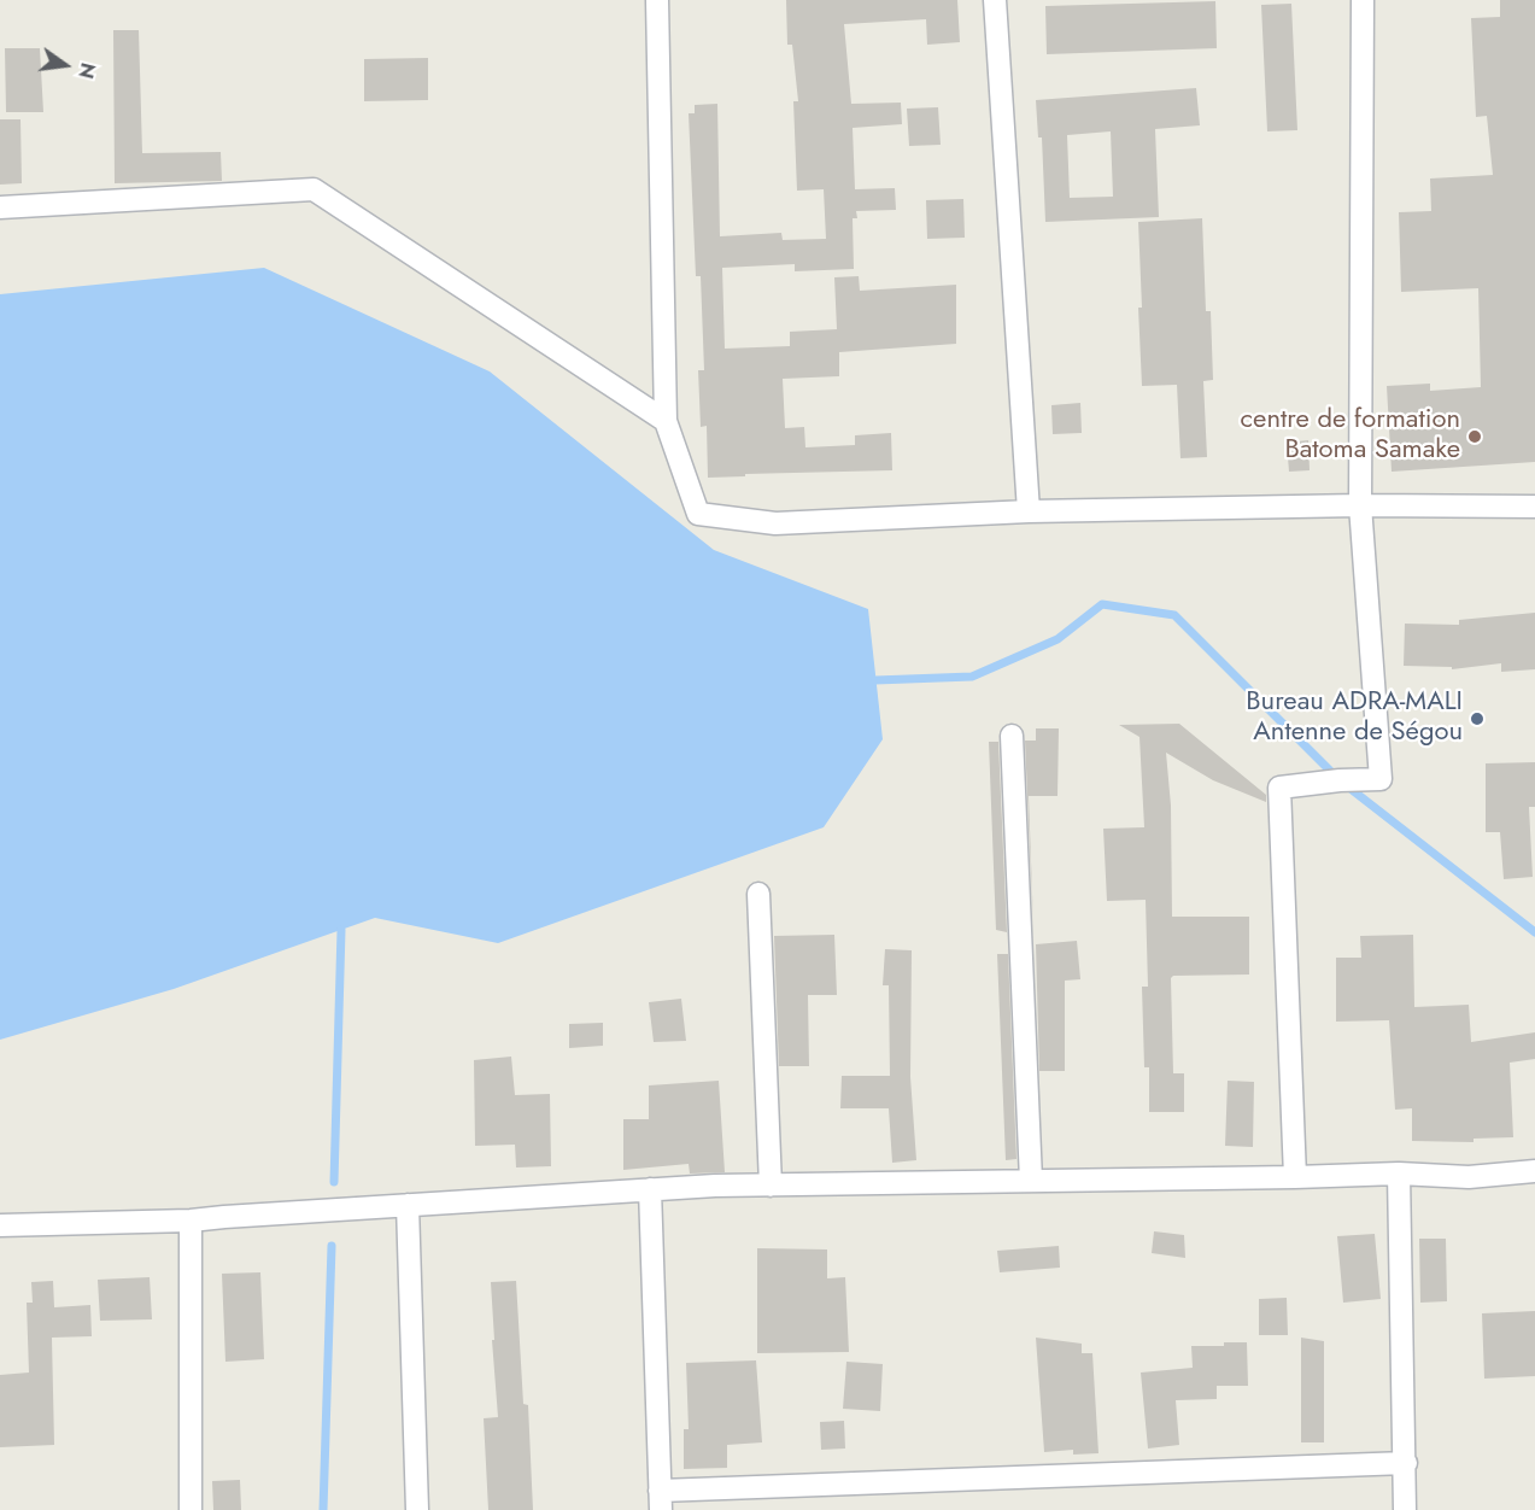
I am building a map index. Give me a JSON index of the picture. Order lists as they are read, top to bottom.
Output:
{
  "places": ["centre de formation Batoma Samake", "Bureau ADRA-MALI Antenne de Ségou"],
  "north": "right"
}
